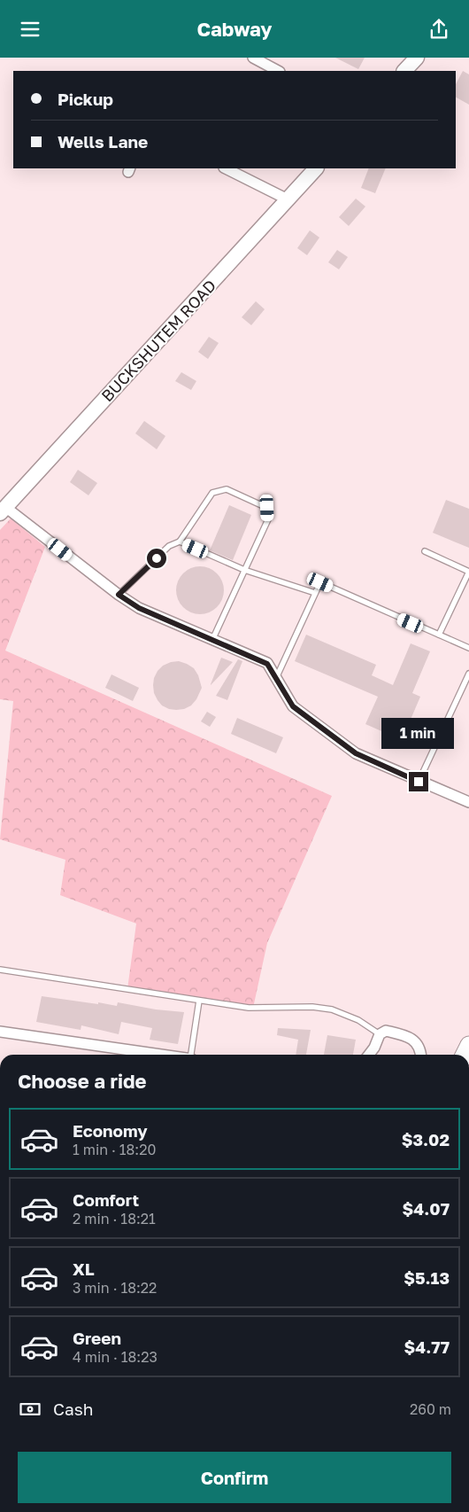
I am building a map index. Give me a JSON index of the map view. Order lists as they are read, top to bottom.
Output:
{
  "streets": {
    "main road": ["BUCKSHUTEM ROAD"]
  },
  "page": {
    "header": "Cabway",
    "banner": ["Pickup", "Wells Lane"],
    "bubble": "1 min",
    "heading": "Choose a ride",
    "list": [
      {
        "name": "Economy",
        "note": "1 min · 18:20",
        "value": "$3.02"
      },
      {
        "name": "Comfort",
        "note": "2 min · 18:21",
        "value": "$4.07"
      },
      {
        "name": "XL",
        "note": "3 min · 18:22",
        "value": "$5.13"
      },
      {
        "name": "Green",
        "note": "4 min · 18:23",
        "value": "$4.77"
      }
    ],
    "pay": ["Cash", "260 m"],
    "buttons": "Confirm"
  }
}
